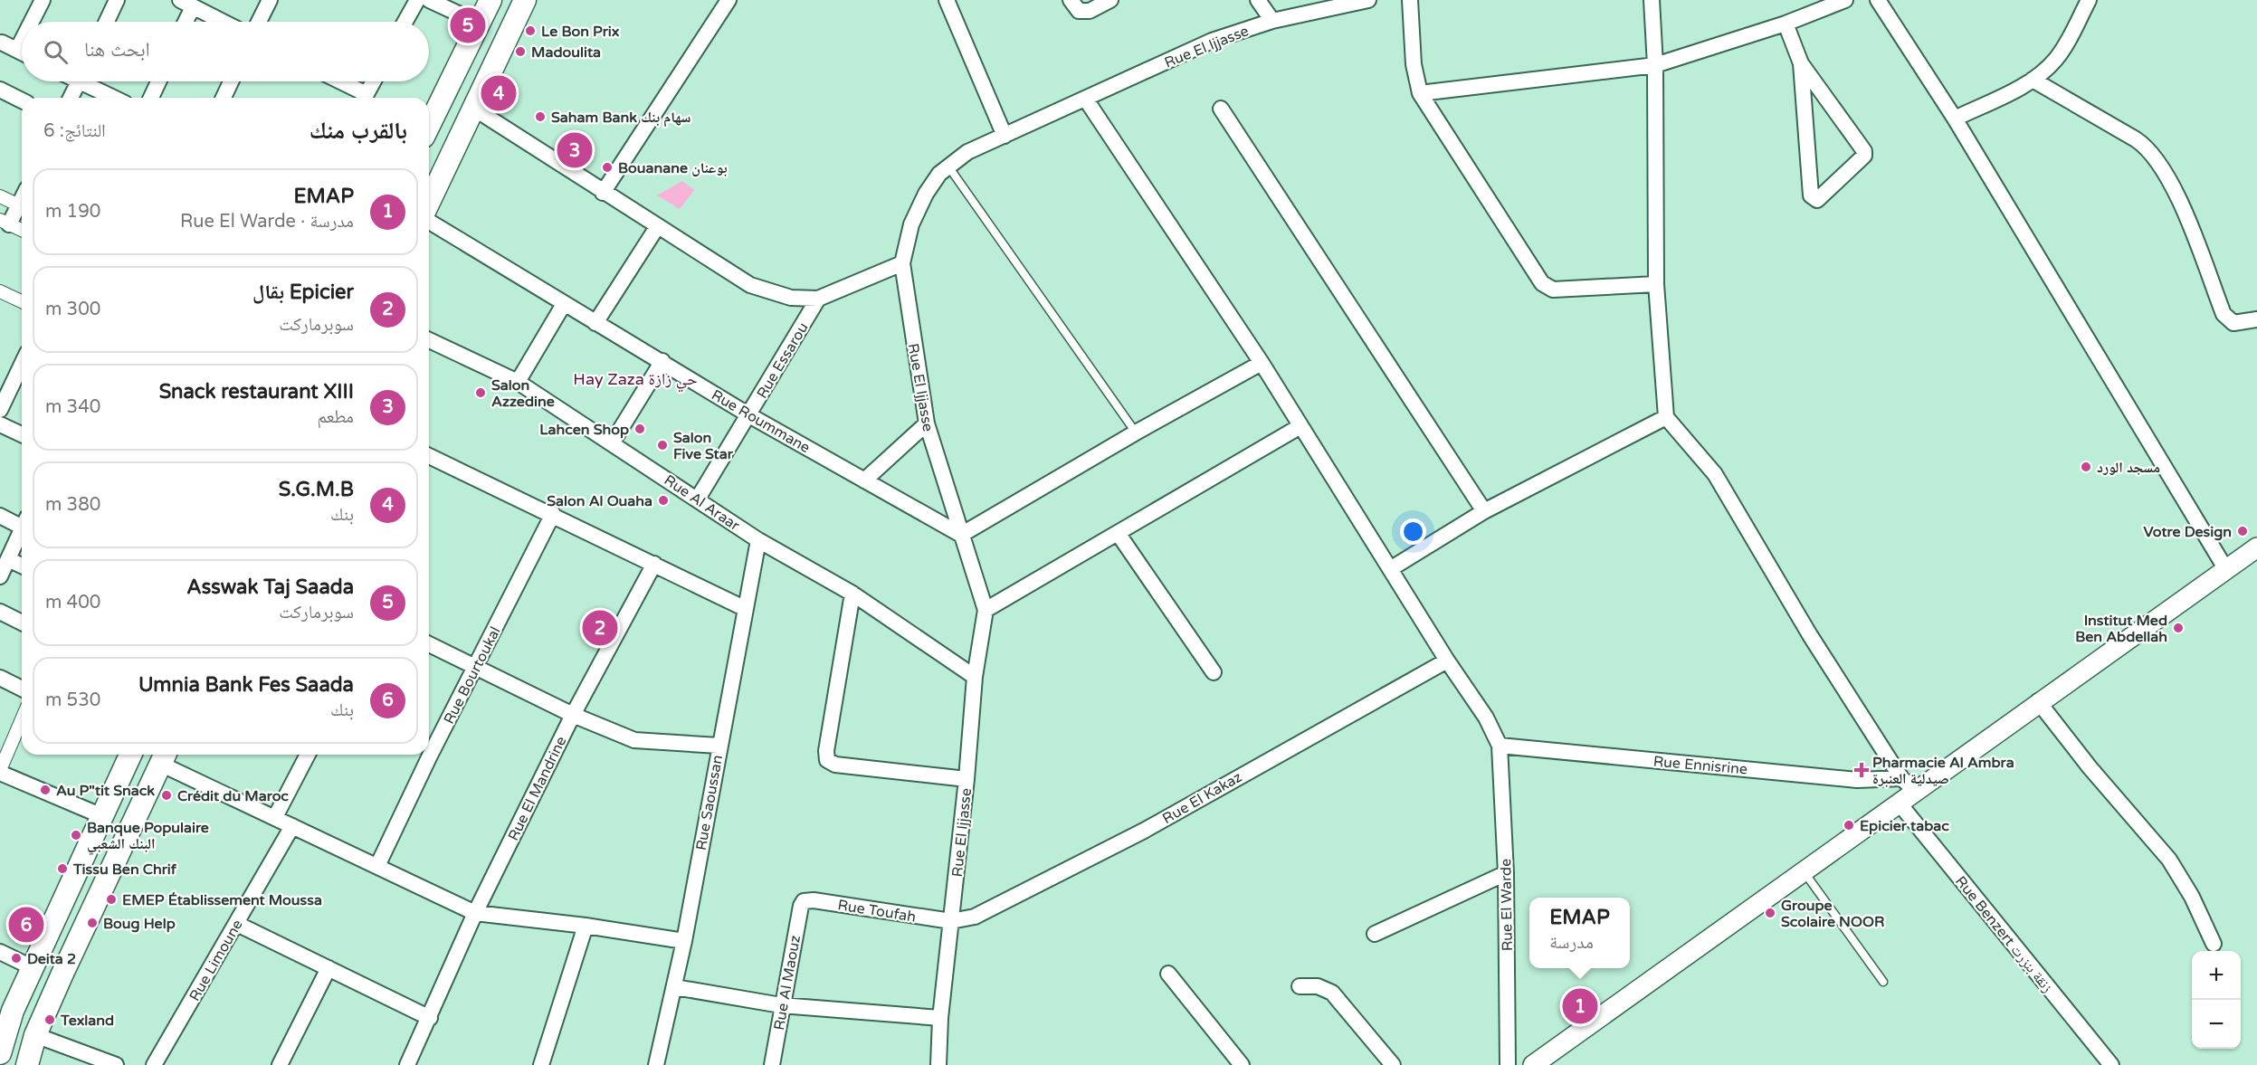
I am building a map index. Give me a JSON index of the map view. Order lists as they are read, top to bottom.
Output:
{
  "streets": {
    "street": [
      "Rue El Ijjasse",
      "Rue Essarou",
      "Rue Roummane",
      "Rue Al Araar",
      "Rue Bourtoukal",
      "Rue Ennisrine",
      "Rue El Mandrine",
      "Rue El Kakaz",
      "Rue Saoussan",
      "Rue El Warde",
      "Rue Toufah",
      "Rue Benzert زنقة بنزرت",
      "Rue Limoune",
      "Rue Al Maouz"
    ]
  },
  "crossings": [
    ["Rue El Ijjasse", "Rue Roummane"],
    ["Rue El Ijjasse", "Rue Al Araar"],
    ["Rue El Ijjasse", "Rue El Kakaz"],
    ["Rue El Ijjasse", "Rue Toufah"],
    ["Rue Essarou", "Rue Roummane"],
    ["Rue Essarou", "Rue Al Araar"],
    ["Rue Al Araar", "Rue Saoussan"],
    ["Rue Ennisrine", "Rue El Warde"],
    ["Rue El Kakaz", "Rue Toufah"],
    ["Rue Toufah", "Rue Al Maouz"]
  ],
  "districts": ["Hay Zaza حي زازة"],
  "places": {
    "other": [
      "Le Bon Prix",
      "Madoulita",
      "Saham Bank سهام بنك",
      "Bouanane بوعنان",
      "Salon Azzedine",
      "Lahcen Shop",
      "Salon Five Star",
      "مسجد الورد",
      "Salon Al Ouaha",
      "Votre Design",
      "Institut Med Ben Abdellah",
      "Au P\"tit Snack",
      "Crédit du Maroc",
      "Epicier tabac",
      "Banque Populaire البنك الشعبي",
      "Tissu Ben Chrif",
      "EMEP Établissement Moussa",
      "Groupe Scolaire NOOR",
      "Boug Help",
      "Deita 2",
      "Texland"
    ],
    "health": ["Pharmacie Al Ambra صيدلية العنبرة"]
  },
  "page": {
    "pins": [
      "5",
      "4",
      "3",
      "2",
      "6",
      "1"
    ],
    "search": "ابحث هنا",
    "heading": ["بالقرب منك", "النتائج: 6"],
    "list": [
      {
        "mark": "1",
        "name": "EMAP",
        "note": "مدرسة · Rue El Warde",
        "value": "190 m"
      },
      {
        "mark": "2",
        "name": "Epicier بقال",
        "note": "سوبرماركت",
        "value": "300 m"
      },
      {
        "mark": "3",
        "name": "Snack restaurant XIII",
        "note": "مطعم",
        "value": "340 m"
      },
      {
        "mark": "4",
        "name": "S.G.M.B",
        "note": "بنك",
        "value": "380 m"
      },
      {
        "mark": "5",
        "name": "Asswak Taj Saada",
        "note": "سوبرماركت",
        "value": "400 m"
      },
      {
        "mark": "6",
        "name": "Umnia Bank Fes Saada",
        "note": "بنك",
        "value": "530 m"
      }
    ],
    "popup": ["EMAP", "مدرسة"],
    "map_buttons": ["+", "−"]
  }
}
